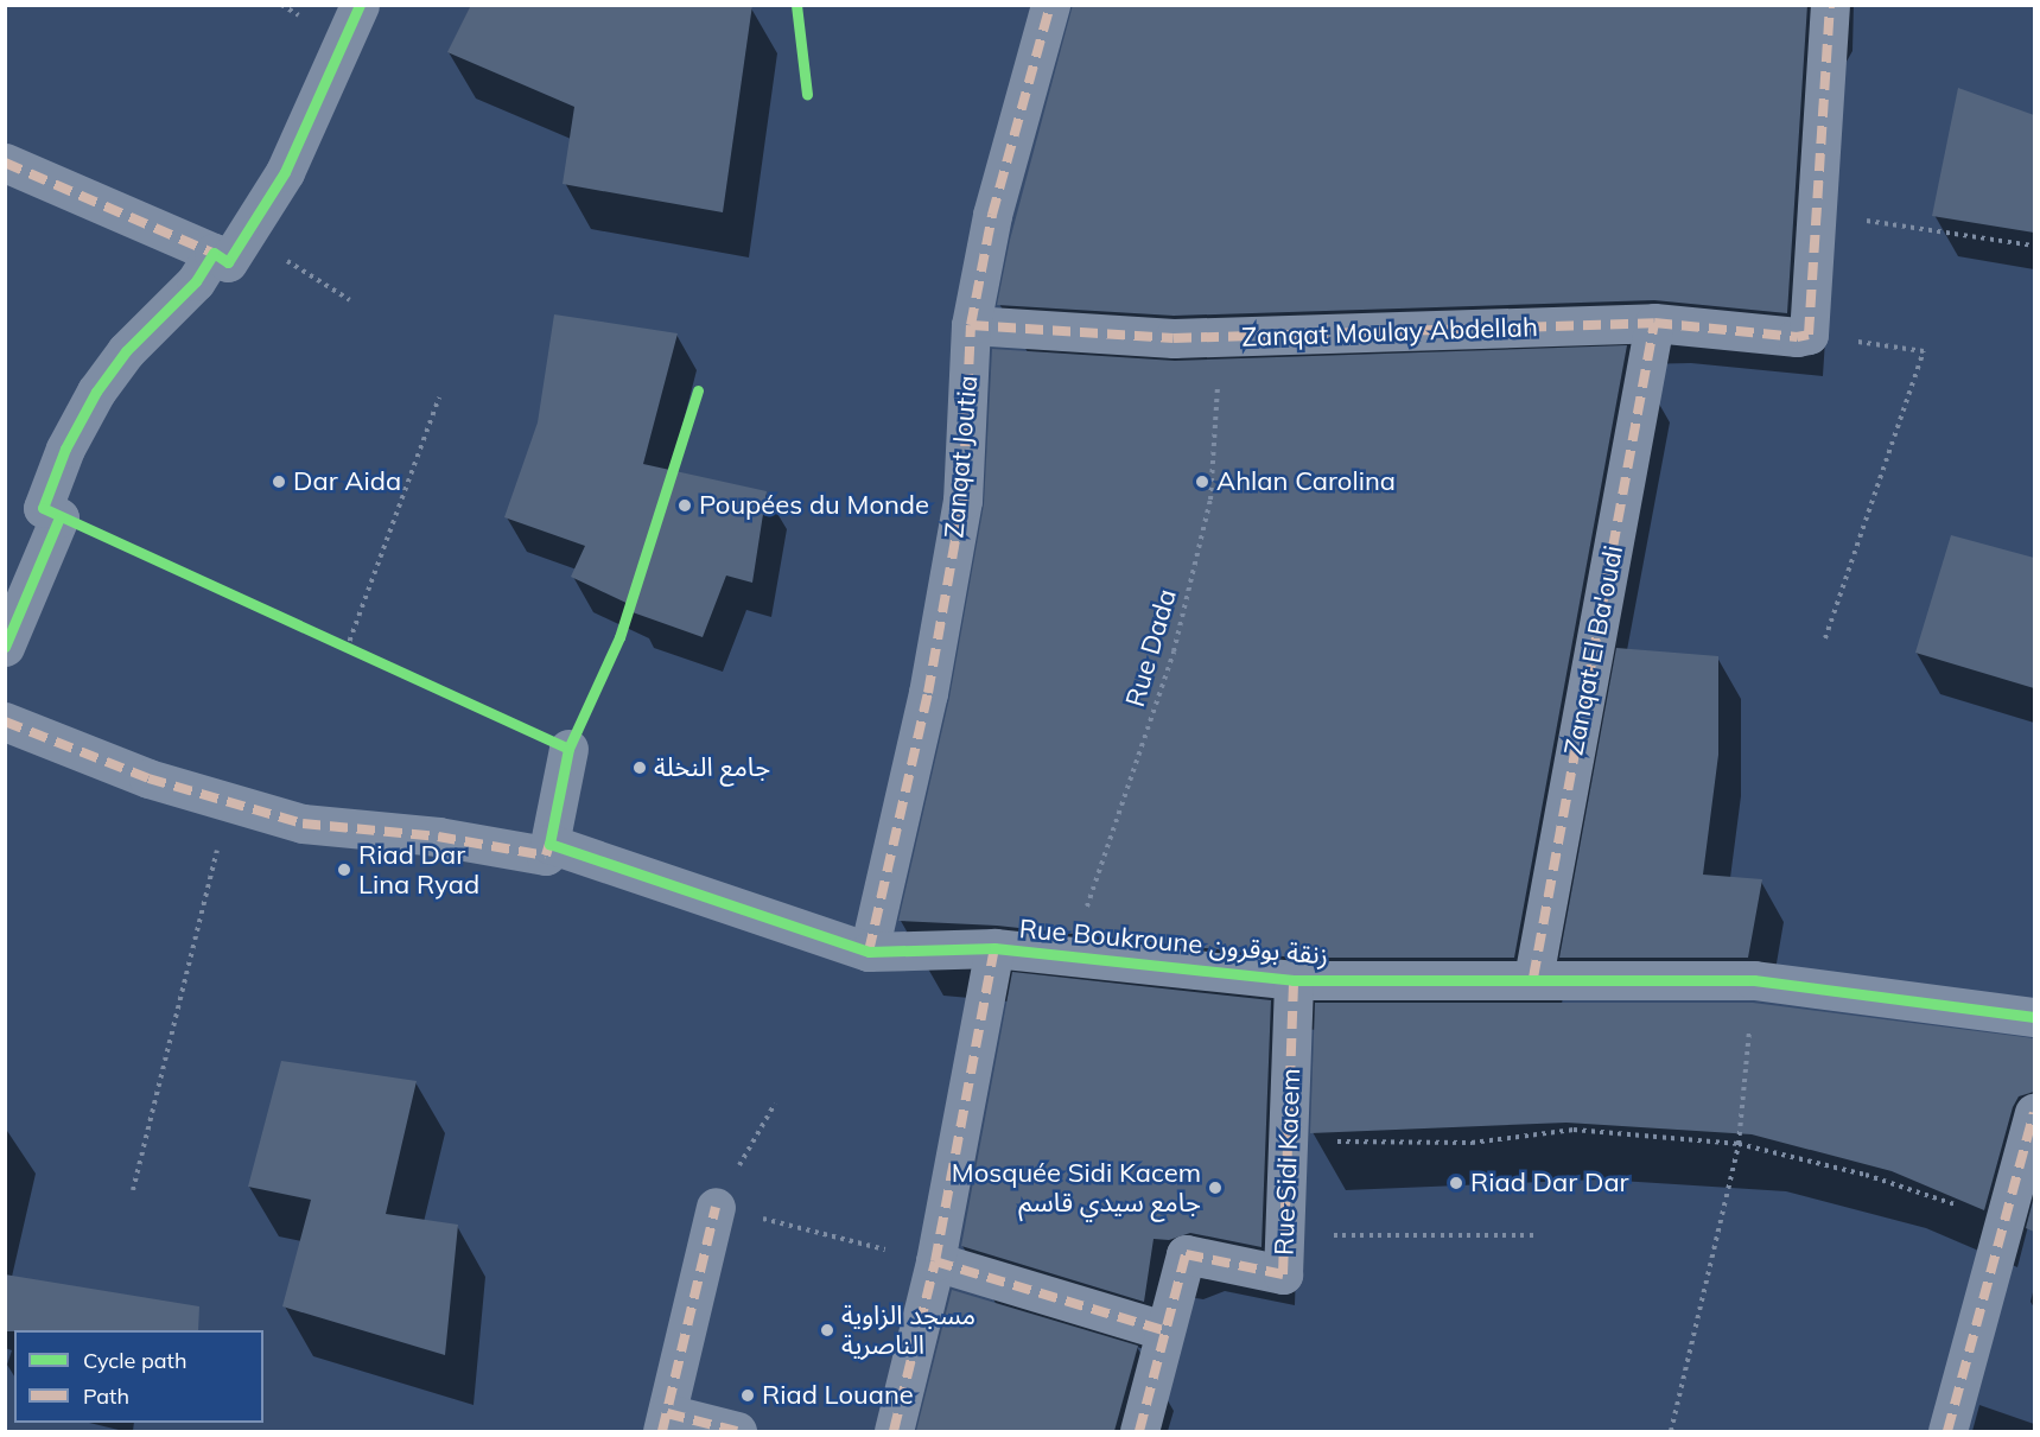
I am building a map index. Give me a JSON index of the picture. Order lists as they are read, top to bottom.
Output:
{
  "streets": {
    "street": [
      "Zanqat Moulay Abdellah",
      "Zanqat Joutia",
      "Zanqat El Ba'oudi",
      "Rue Boukroune زنقة بوقرون",
      "Rue Sidi Kacem"
    ],
    "path": ["Rue Dada"]
  },
  "crossings": [
    ["Zanqat Moulay Abdellah", "Zanqat Joutia"],
    ["Zanqat Moulay Abdellah", "Rue Dada"],
    ["Zanqat Moulay Abdellah", "Zanqat El Ba'oudi"],
    ["Zanqat Joutia", "Rue Boukroune زنقة بوقرون"],
    ["Rue Dada", "Rue Boukroune زنقة بوقرون"],
    ["Zanqat El Ba'oudi", "Rue Boukroune زنقة بوقرون"],
    ["Rue Boukroune زنقة بوقرون", "Rue Sidi Kacem"]
  ],
  "places": [
    "Dar Aida",
    "Ahlan Carolina",
    "Poupées du Monde",
    "جامع النخلة",
    "Riad Dar Lina Ryad",
    "Riad Dar Dar",
    "Mosquée Sidi Kacem جامع سيدي قاسم",
    "مسجد الزاوية الناصرية",
    "Riad Louane"
  ],
  "legend": ["Cycle path", "Path"]
}
